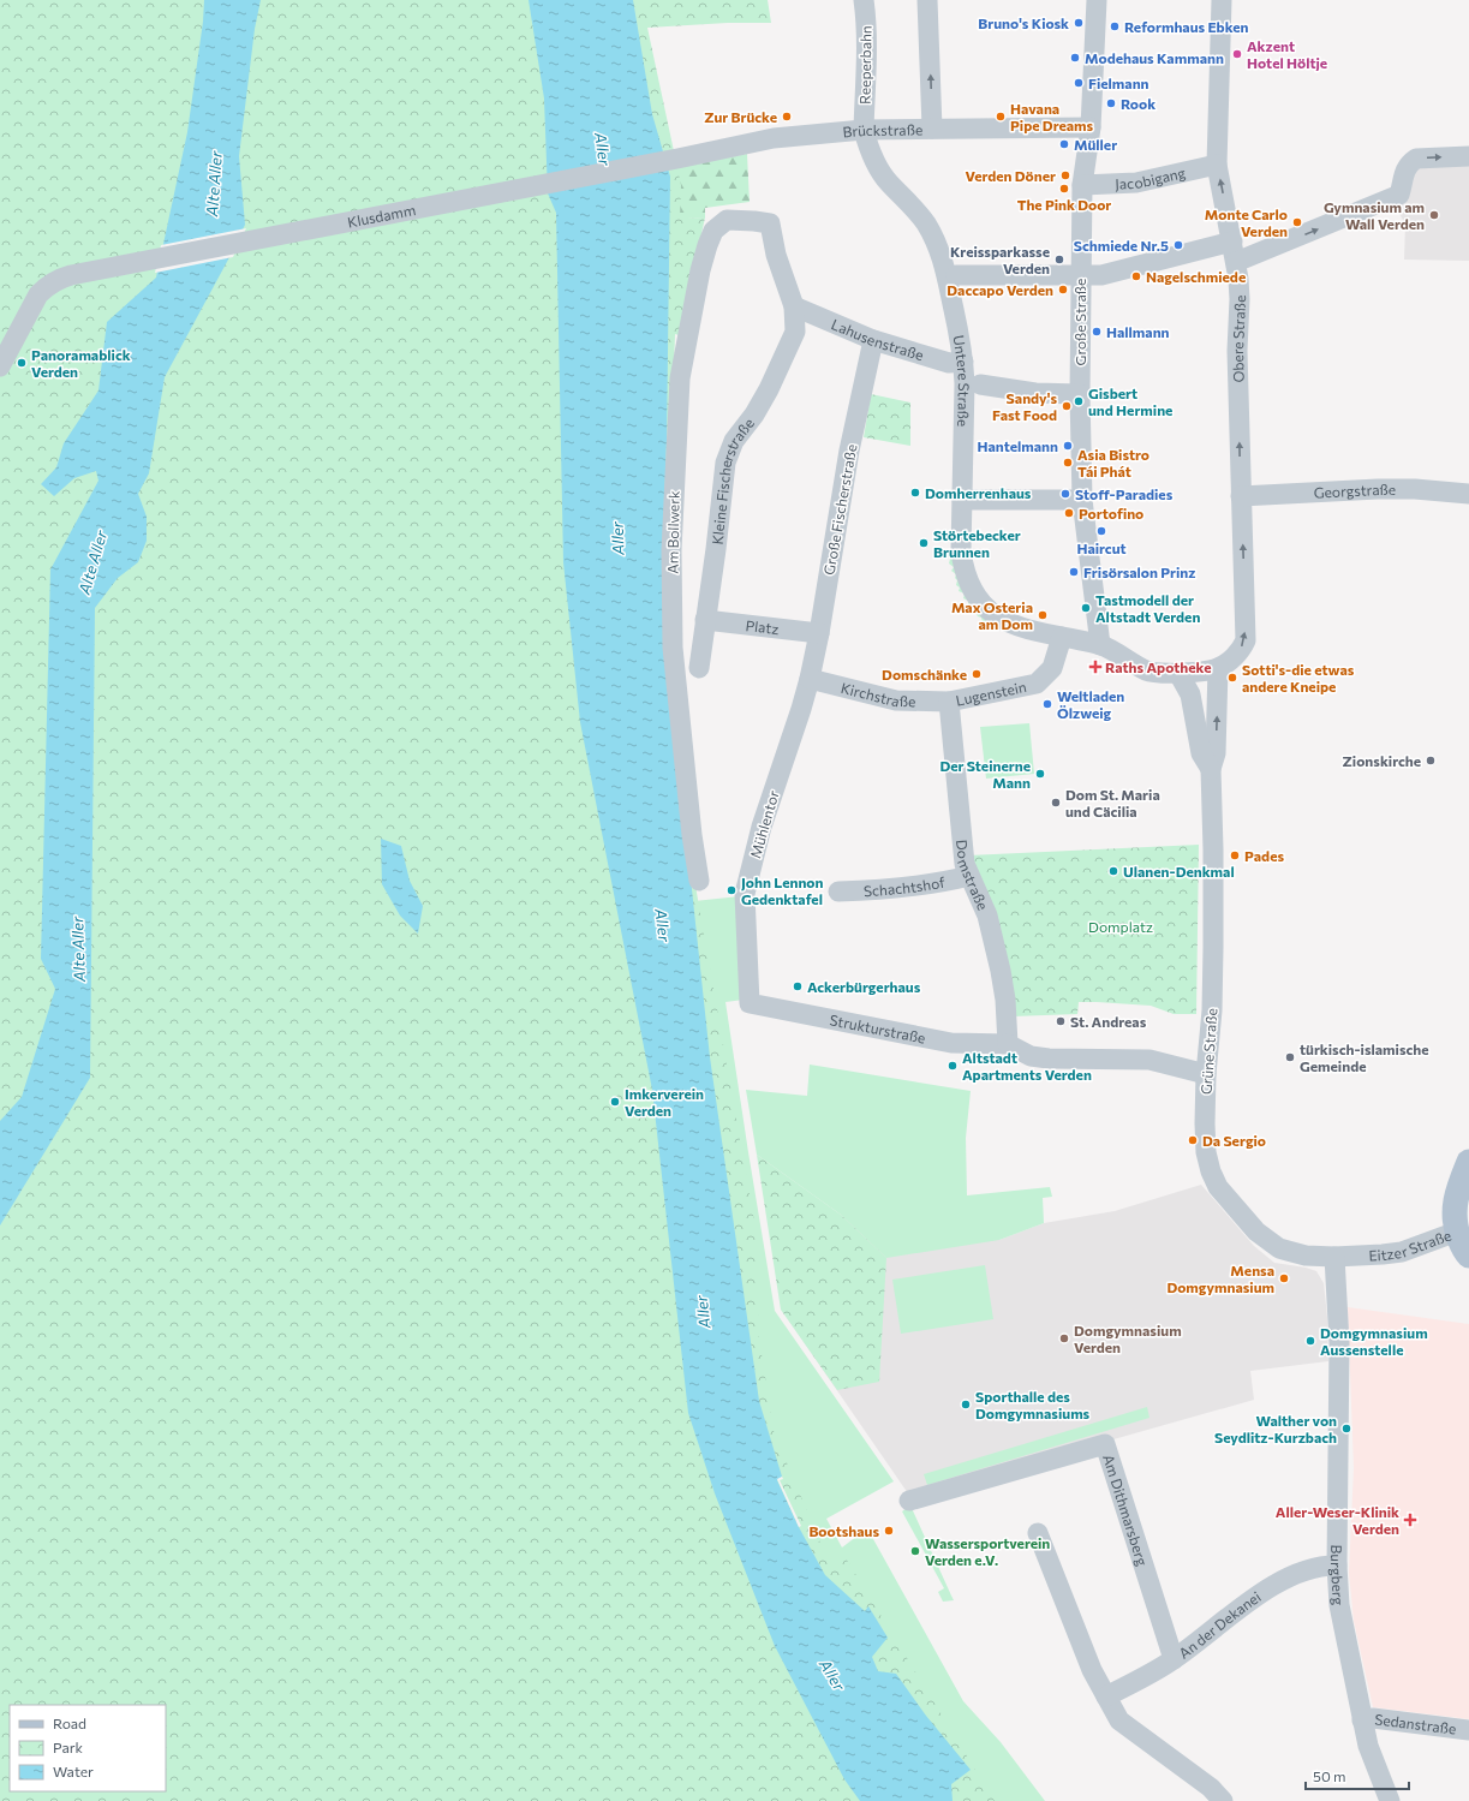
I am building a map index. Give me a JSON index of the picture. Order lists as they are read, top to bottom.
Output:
{
  "streets": {
    "main road": ["Eitzer Straße"],
    "street": [
      "Reeperbahn",
      "Brückstraße",
      "Jacobigang",
      "Klusdamm",
      "Große Straße",
      "Lahusenstraße",
      "Obere Straße",
      "Untere Straße",
      "Kleine Fischerstraße",
      "Georgstraße",
      "Große Fischerstraße",
      "Am Bollwerk",
      "Platz",
      "Lugenstein",
      "Kirchstraße",
      "Mühlentor",
      "Domstraße",
      "Schachtshof",
      "Strukturstraße",
      "Grüne Straße",
      "Am Dithmarsberg",
      "Burgberg",
      "An der Dekanei",
      "Sedanstraße"
    ]
  },
  "crossings": [
    ["Reeperbahn", "Brückstraße"],
    ["Reeperbahn", "Untere Straße"],
    ["Brückstraße", "Klusdamm"],
    ["Brückstraße", "Große Straße"],
    ["Brückstraße", "Untere Straße"],
    ["Jacobigang", "Große Straße"],
    ["Jacobigang", "Obere Straße"],
    ["Lahusenstraße", "Untere Straße"],
    ["Lahusenstraße", "Kleine Fischerstraße"],
    ["Lahusenstraße", "Große Fischerstraße"],
    ["Obere Straße", "Georgstraße"],
    ["Untere Straße", "Lugenstein"],
    ["Kleine Fischerstraße", "Am Bollwerk"],
    ["Kleine Fischerstraße", "Platz"],
    ["Große Fischerstraße", "Platz"],
    ["Große Fischerstraße", "Kirchstraße"],
    ["Große Fischerstraße", "Mühlentor"],
    ["Lugenstein", "Kirchstraße"],
    ["Lugenstein", "Domstraße"],
    ["Kirchstraße", "Mühlentor"],
    ["Kirchstraße", "Domstraße"],
    ["Mühlentor", "Strukturstraße"],
    ["Domstraße", "Schachtshof"],
    ["Domstraße", "Strukturstraße"],
    ["Grüne Straße", "Eitzer Straße"],
    ["Grüne Straße", "Burgberg"],
    ["Eitzer Straße", "Burgberg"],
    ["Am Dithmarsberg", "An der Dekanei"],
    ["Burgberg", "An der Dekanei"],
    ["Burgberg", "Sedanstraße"]
  ],
  "one_way": ["Obere Straße"],
  "water": ["Aller", "Alte Aller"],
  "parks": ["Domplatz"],
  "places": {
    "other": [
      "Bruno's Kiosk",
      "Reformhaus Ebken",
      "Akzent Hotel Höltje",
      "Modehaus Kammann",
      "Fielmann",
      "Rook",
      "Zur Brücke",
      "Havana Pipe Dreams",
      "Müller",
      "Verden Döner",
      "The Pink Door",
      "Gymnasium am Wall Verden",
      "Monte Carlo Verden",
      "Schmiede Nr.5",
      "Kreissparkasse Verden",
      "Nagelschmiede",
      "Daccapo Verden",
      "Hallmann",
      "Panoramablick Verden",
      "Gisbert und Hermine",
      "Sandy's Fast Food",
      "Hantelmann",
      "Asia Bistro Tái Phát",
      "Domherrenhaus",
      "Stoff-Paradies",
      "Portofino",
      "Haircut",
      "Störtebecker Brunnen",
      "Frisörsalon Prinz",
      "Tastmodell der Altstadt Verden",
      "Max Osteria am Dom",
      "Domschänke",
      "Sotti's-die etwas andere Kneipe",
      "Weltladen Ölzweig",
      "Zionskirche",
      "Der Steinerne Mann",
      "Dom St. Maria und Cäcilia",
      "Pades",
      "Ulanen-Denkmal",
      "John Lennon Gedenktafel",
      "Ackerbürgerhaus",
      "St. Andreas",
      "türkisch-islamische Gemeinde",
      "Altstadt Apartments Verden",
      "Imkerverein Verden",
      "Da Sergio",
      "Mensa Domgymnasium",
      "Domgymnasium Verden",
      "Domgymnasium Aussenstelle",
      "Sporthalle des Domgymnasiums",
      "Walther von Seydlitz-Kurzbach",
      "Bootshaus",
      "Wassersportverein Verden e.V."
    ],
    "health": ["Raths Apotheke", "Aller-Weser-Klinik Verden"]
  },
  "legend": ["Road", "Park", "Water"],
  "scale_bar": "50 m"
}
